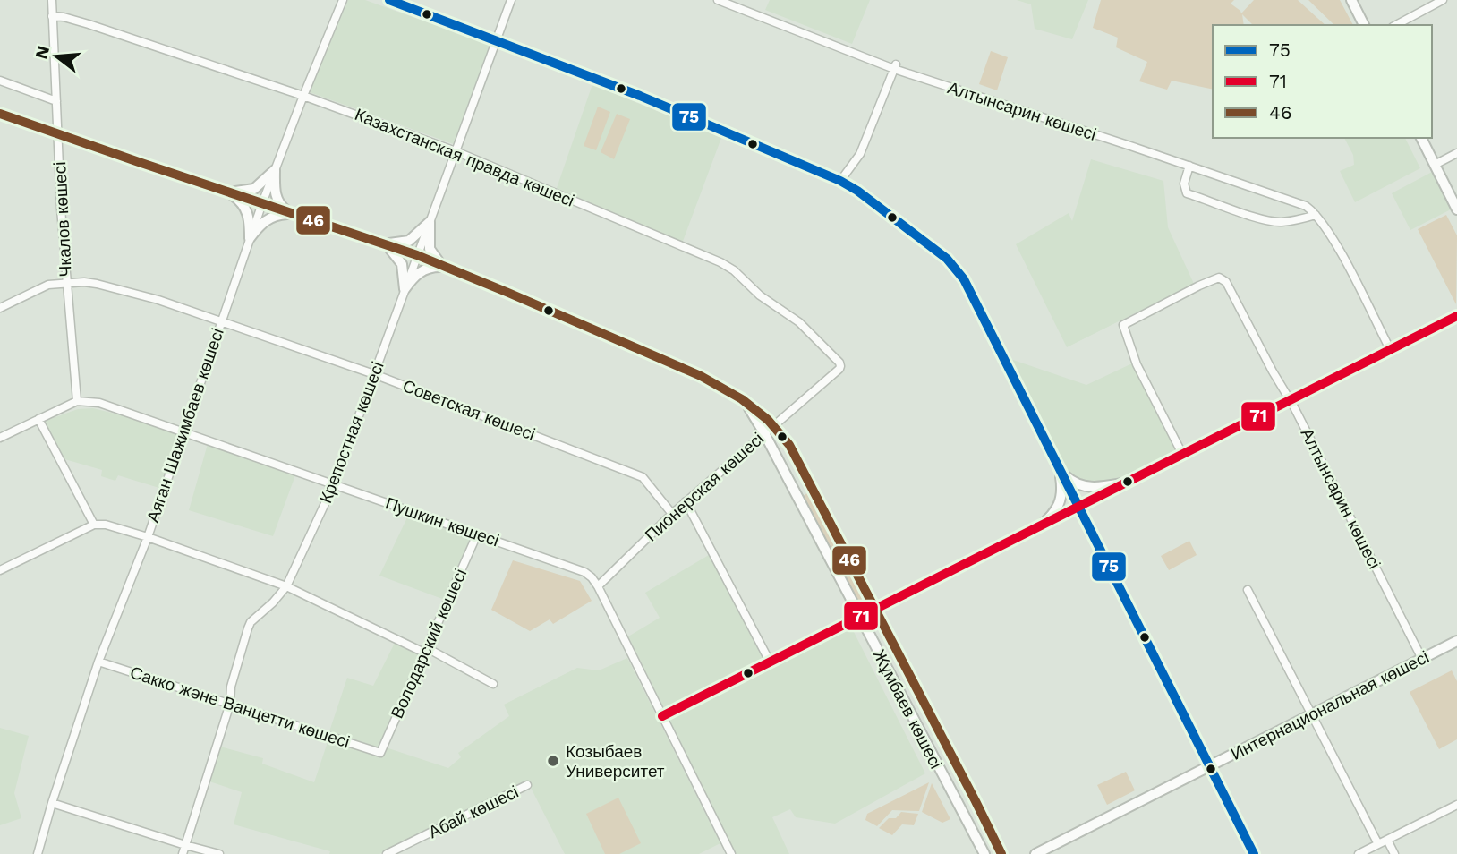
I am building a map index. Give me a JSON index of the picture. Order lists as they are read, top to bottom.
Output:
{
  "streets": {
    "main road": ["Интернациональная көшесі", "Жұмбаев көшесі"],
    "street": [
      "Алтынсарин көшесі",
      "Казахстанская правда көшесі",
      "Чкалов көшесі",
      "Советская көшесі",
      "Аяган Шажимбаев көшесі",
      "Крепостная көшесі",
      "Пионерская көшесі",
      "Пушкин көшесі",
      "Володарский көшесі",
      "Сакко және Ванцетти көшесі",
      "Абай көшесі"
    ]
  },
  "crossings": [
    ["Алтынсарин көшесі", "Интернациональная көшесі"],
    ["Казахстанская правда көшесі", "Чкалов көшесі"],
    ["Казахстанская правда көшесі", "Аяган Шажимбаев көшесі"],
    ["Казахстанская правда көшесі", "Крепостная көшесі"],
    ["Казахстанская правда көшесі", "Пионерская көшесі"],
    ["Чкалов көшесі", "Советская көшесі"],
    ["Чкалов көшесі", "Пушкин көшесі"],
    ["Чкалов көшесі", "Жұмбаев көшесі"],
    ["Советская көшесі", "Аяган Шажимбаев көшесі"],
    ["Советская көшесі", "Крепостная көшесі"],
    ["Советская көшесі", "Пионерская көшесі"],
    ["Аяган Шажимбаев көшесі", "Пушкин көшесі"],
    ["Аяган Шажимбаев көшесі", "Сакко және Ванцетти көшесі"],
    ["Аяган Шажимбаев көшесі", "Жұмбаев көшесі"],
    ["Крепостная көшесі", "Пушкин көшесі"],
    ["Крепостная көшесі", "Сакко және Ванцетти көшесі"],
    ["Крепостная көшесі", "Жұмбаев көшесі"],
    ["Пионерская көшесі", "Пушкин көшесі"],
    ["Пионерская көшесі", "Жұмбаев көшесі"],
    ["Пушкин көшесі", "Володарский көшесі"],
    ["Володарский көшесі", "Сакко және Ванцетти көшесі"]
  ],
  "places": ["Козыбаев Университет"],
  "lines": ["transit line 75", "transit line 46", "transit line 71"],
  "legend": ["75", "71", "46"],
  "north": "left"
}
